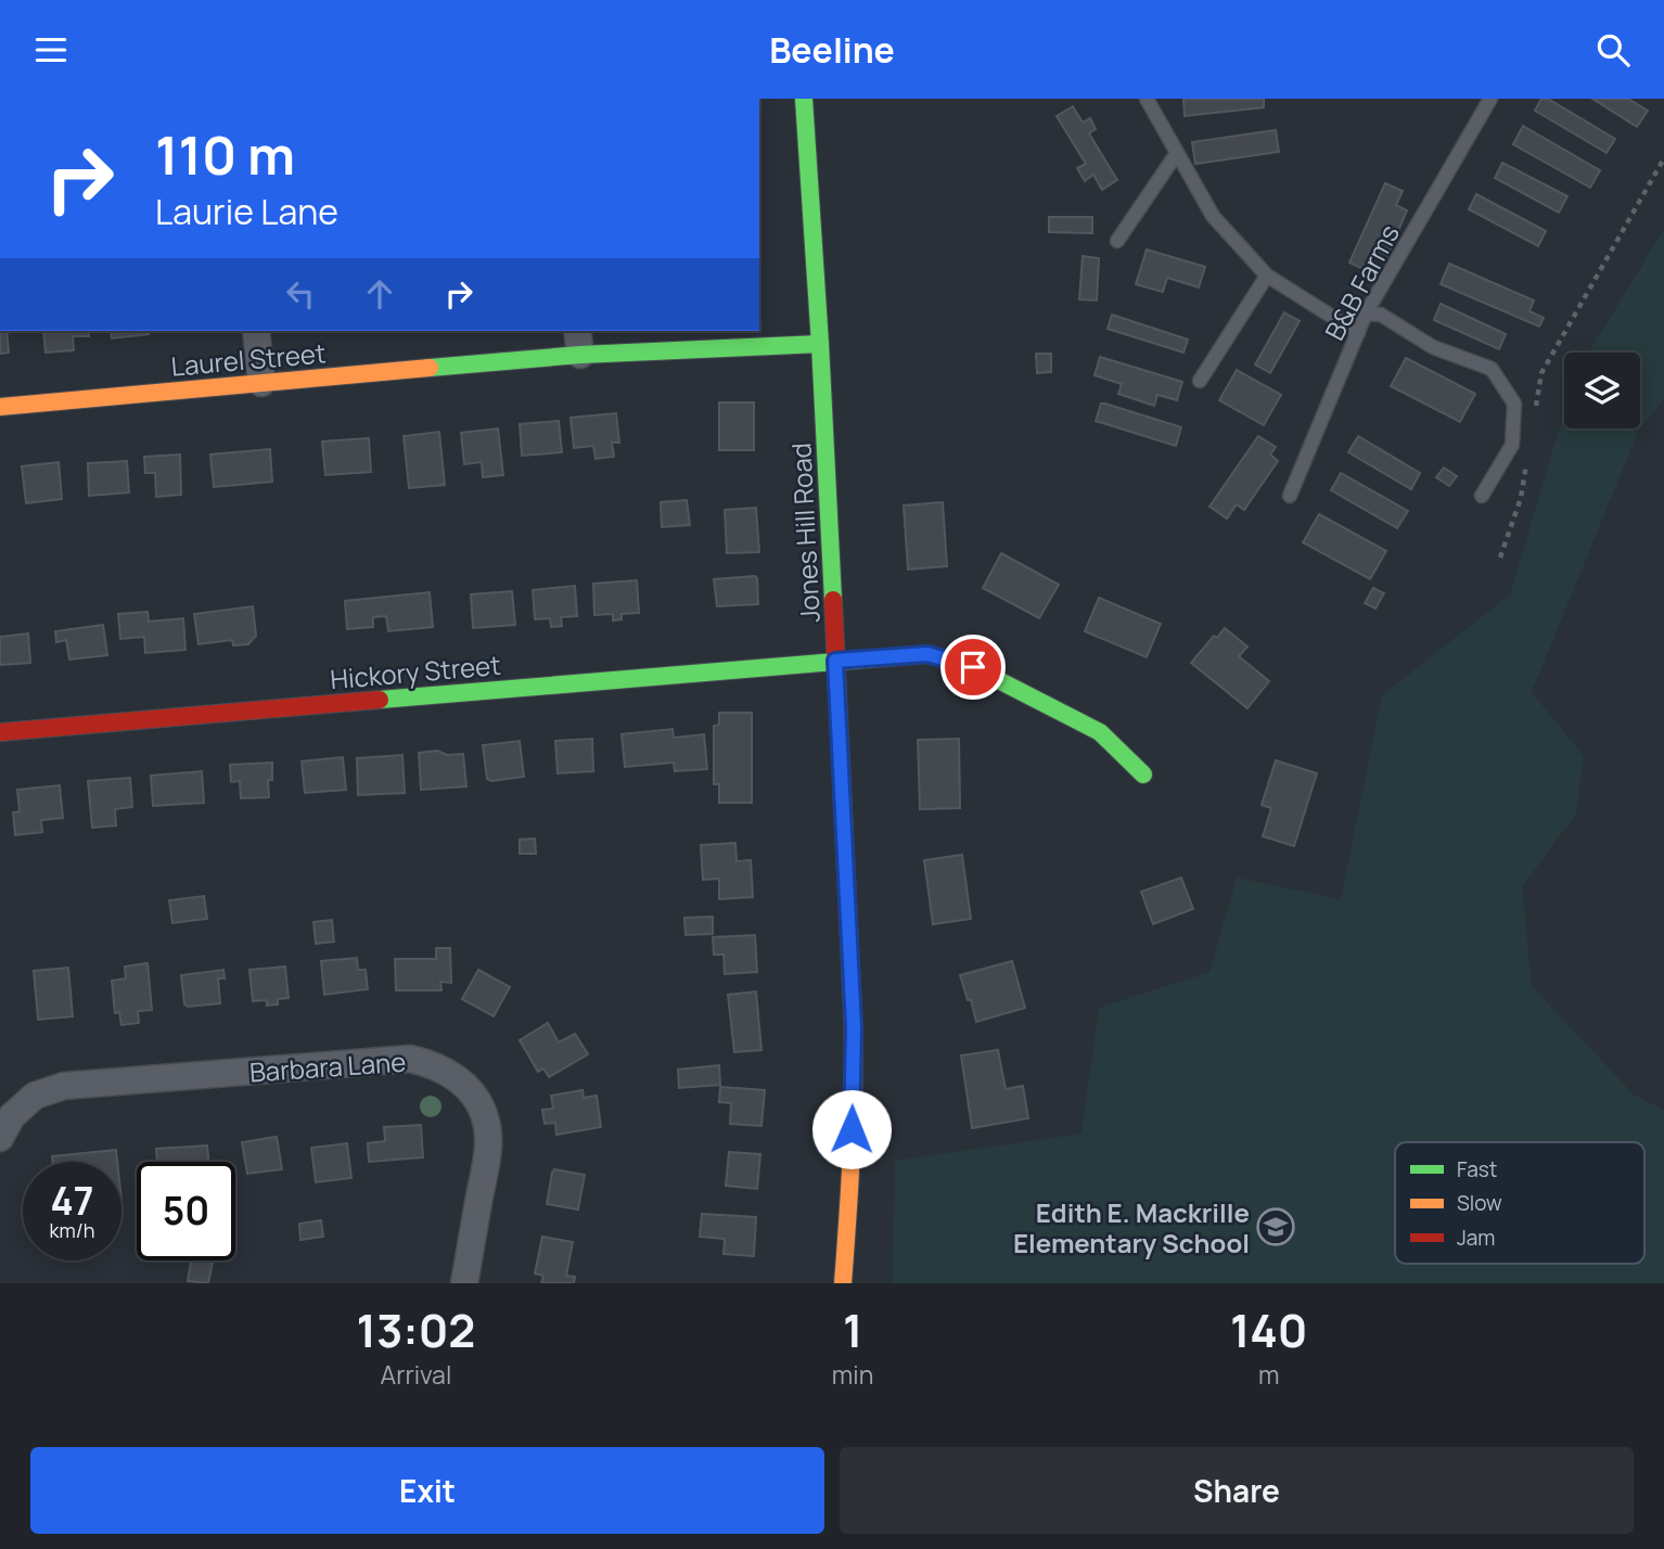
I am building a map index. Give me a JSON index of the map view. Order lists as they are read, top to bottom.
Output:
{
  "streets": {
    "street": [
      "Laurel Street",
      "Jones Hill Road",
      "Hickory Street",
      "Barbara Lane"
    ],
    "lane": ["B&B Farms"]
  },
  "crossings": [
    ["Laurel Street", "Jones Hill Road"],
    ["Jones Hill Road", "Hickory Street"]
  ],
  "places": {
    "school or university": ["Edith E. Mackrille Elementary School"]
  },
  "legend": ["Fast", "Slow", "Jam"],
  "page": {
    "header": "Beeline",
    "turn": ["110 m", "Laurie Lane"],
    "speed": "47 km/h",
    "limit": "50",
    "eta": [
      "13:02",
      "Arrival",
      "1",
      "min",
      "140",
      "m"
    ],
    "buttons": ["Exit", "Share"]
  }
}
